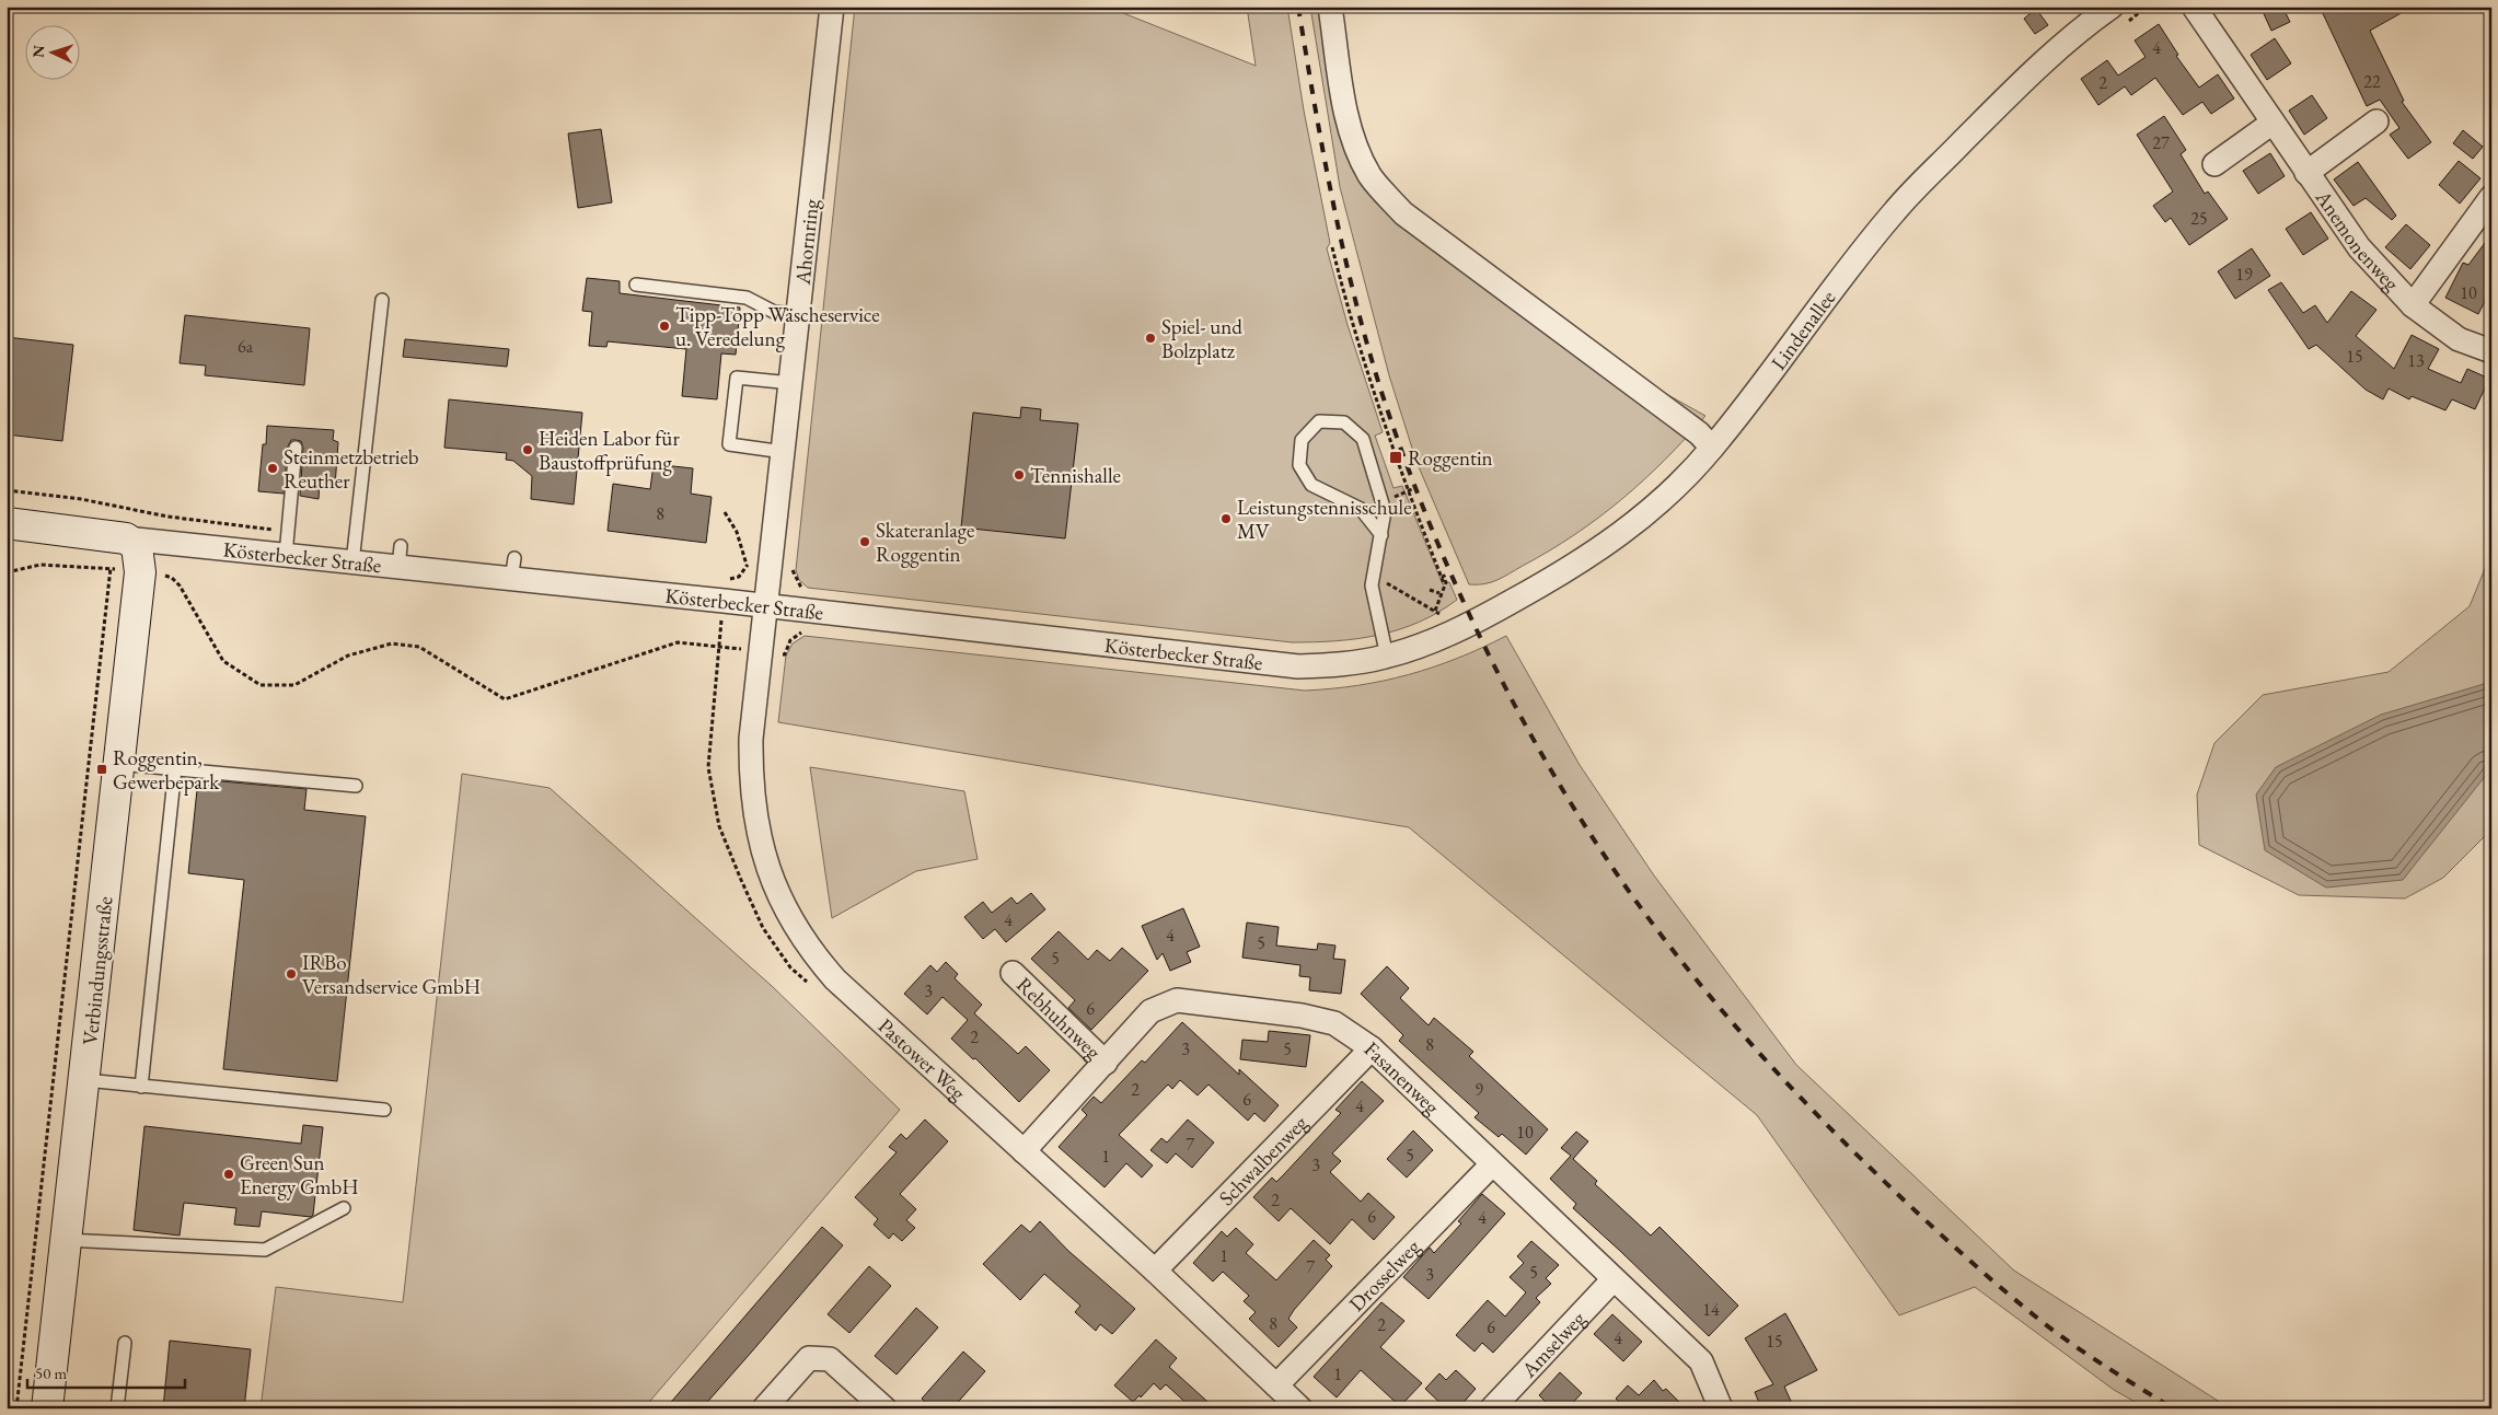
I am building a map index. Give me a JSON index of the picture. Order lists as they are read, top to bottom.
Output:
{
  "streets": {
    "street": [
      "Anemonenweg",
      "Ahornring",
      "Lindenallee",
      "Kösterbecker Straße",
      "Verbindungsstraße",
      "Rebhuhnweg",
      "Pastower Weg",
      "Fasanenweg",
      "Schwalbenweg",
      "Drosselweg",
      "Amselweg"
    ]
  },
  "crossings": [
    ["Ahornring", "Kösterbecker Straße"],
    ["Ahornring", "Pastower Weg"],
    ["Lindenallee", "Kösterbecker Straße"],
    ["Kösterbecker Straße", "Verbindungsstraße"],
    ["Kösterbecker Straße", "Pastower Weg"],
    ["Rebhuhnweg", "Fasanenweg"],
    ["Pastower Weg", "Fasanenweg"],
    ["Pastower Weg", "Schwalbenweg"],
    ["Pastower Weg", "Drosselweg"],
    ["Fasanenweg", "Schwalbenweg"],
    ["Fasanenweg", "Drosselweg"],
    ["Fasanenweg", "Amselweg"]
  ],
  "places": {
    "other": [
      "Tipp-Topp Wäscheservice u. Veredelung",
      "Spiel- und Bolzplatz",
      "Heiden Labor für Baustoffprüfung",
      "Steinmetzbetrieb Reuther",
      "Tennishalle",
      "Leistungstennisschule MV",
      "Skateranlage Roggentin",
      "IRBo Versandservice GmbH",
      "Green Sun Energy GmbH"
    ],
    "transit": ["Roggentin", "Roggentin, Gewerbepark"]
  },
  "house_numbers": [
    "4",
    "22",
    "2",
    "27",
    "25",
    "19",
    "10",
    "6a",
    "15",
    "13",
    "8",
    "4",
    "4",
    "5",
    "5",
    "3",
    "6",
    "2",
    "8",
    "3",
    "5",
    "2",
    "9",
    "6",
    "4",
    "10",
    "7",
    "5",
    "1",
    "3",
    "2",
    "6",
    "4",
    "1",
    "7",
    "5",
    "3",
    "14",
    "8",
    "2",
    "6",
    "4",
    "15",
    "1"
  ],
  "scale_bar": "50 m",
  "north": "left"
}
